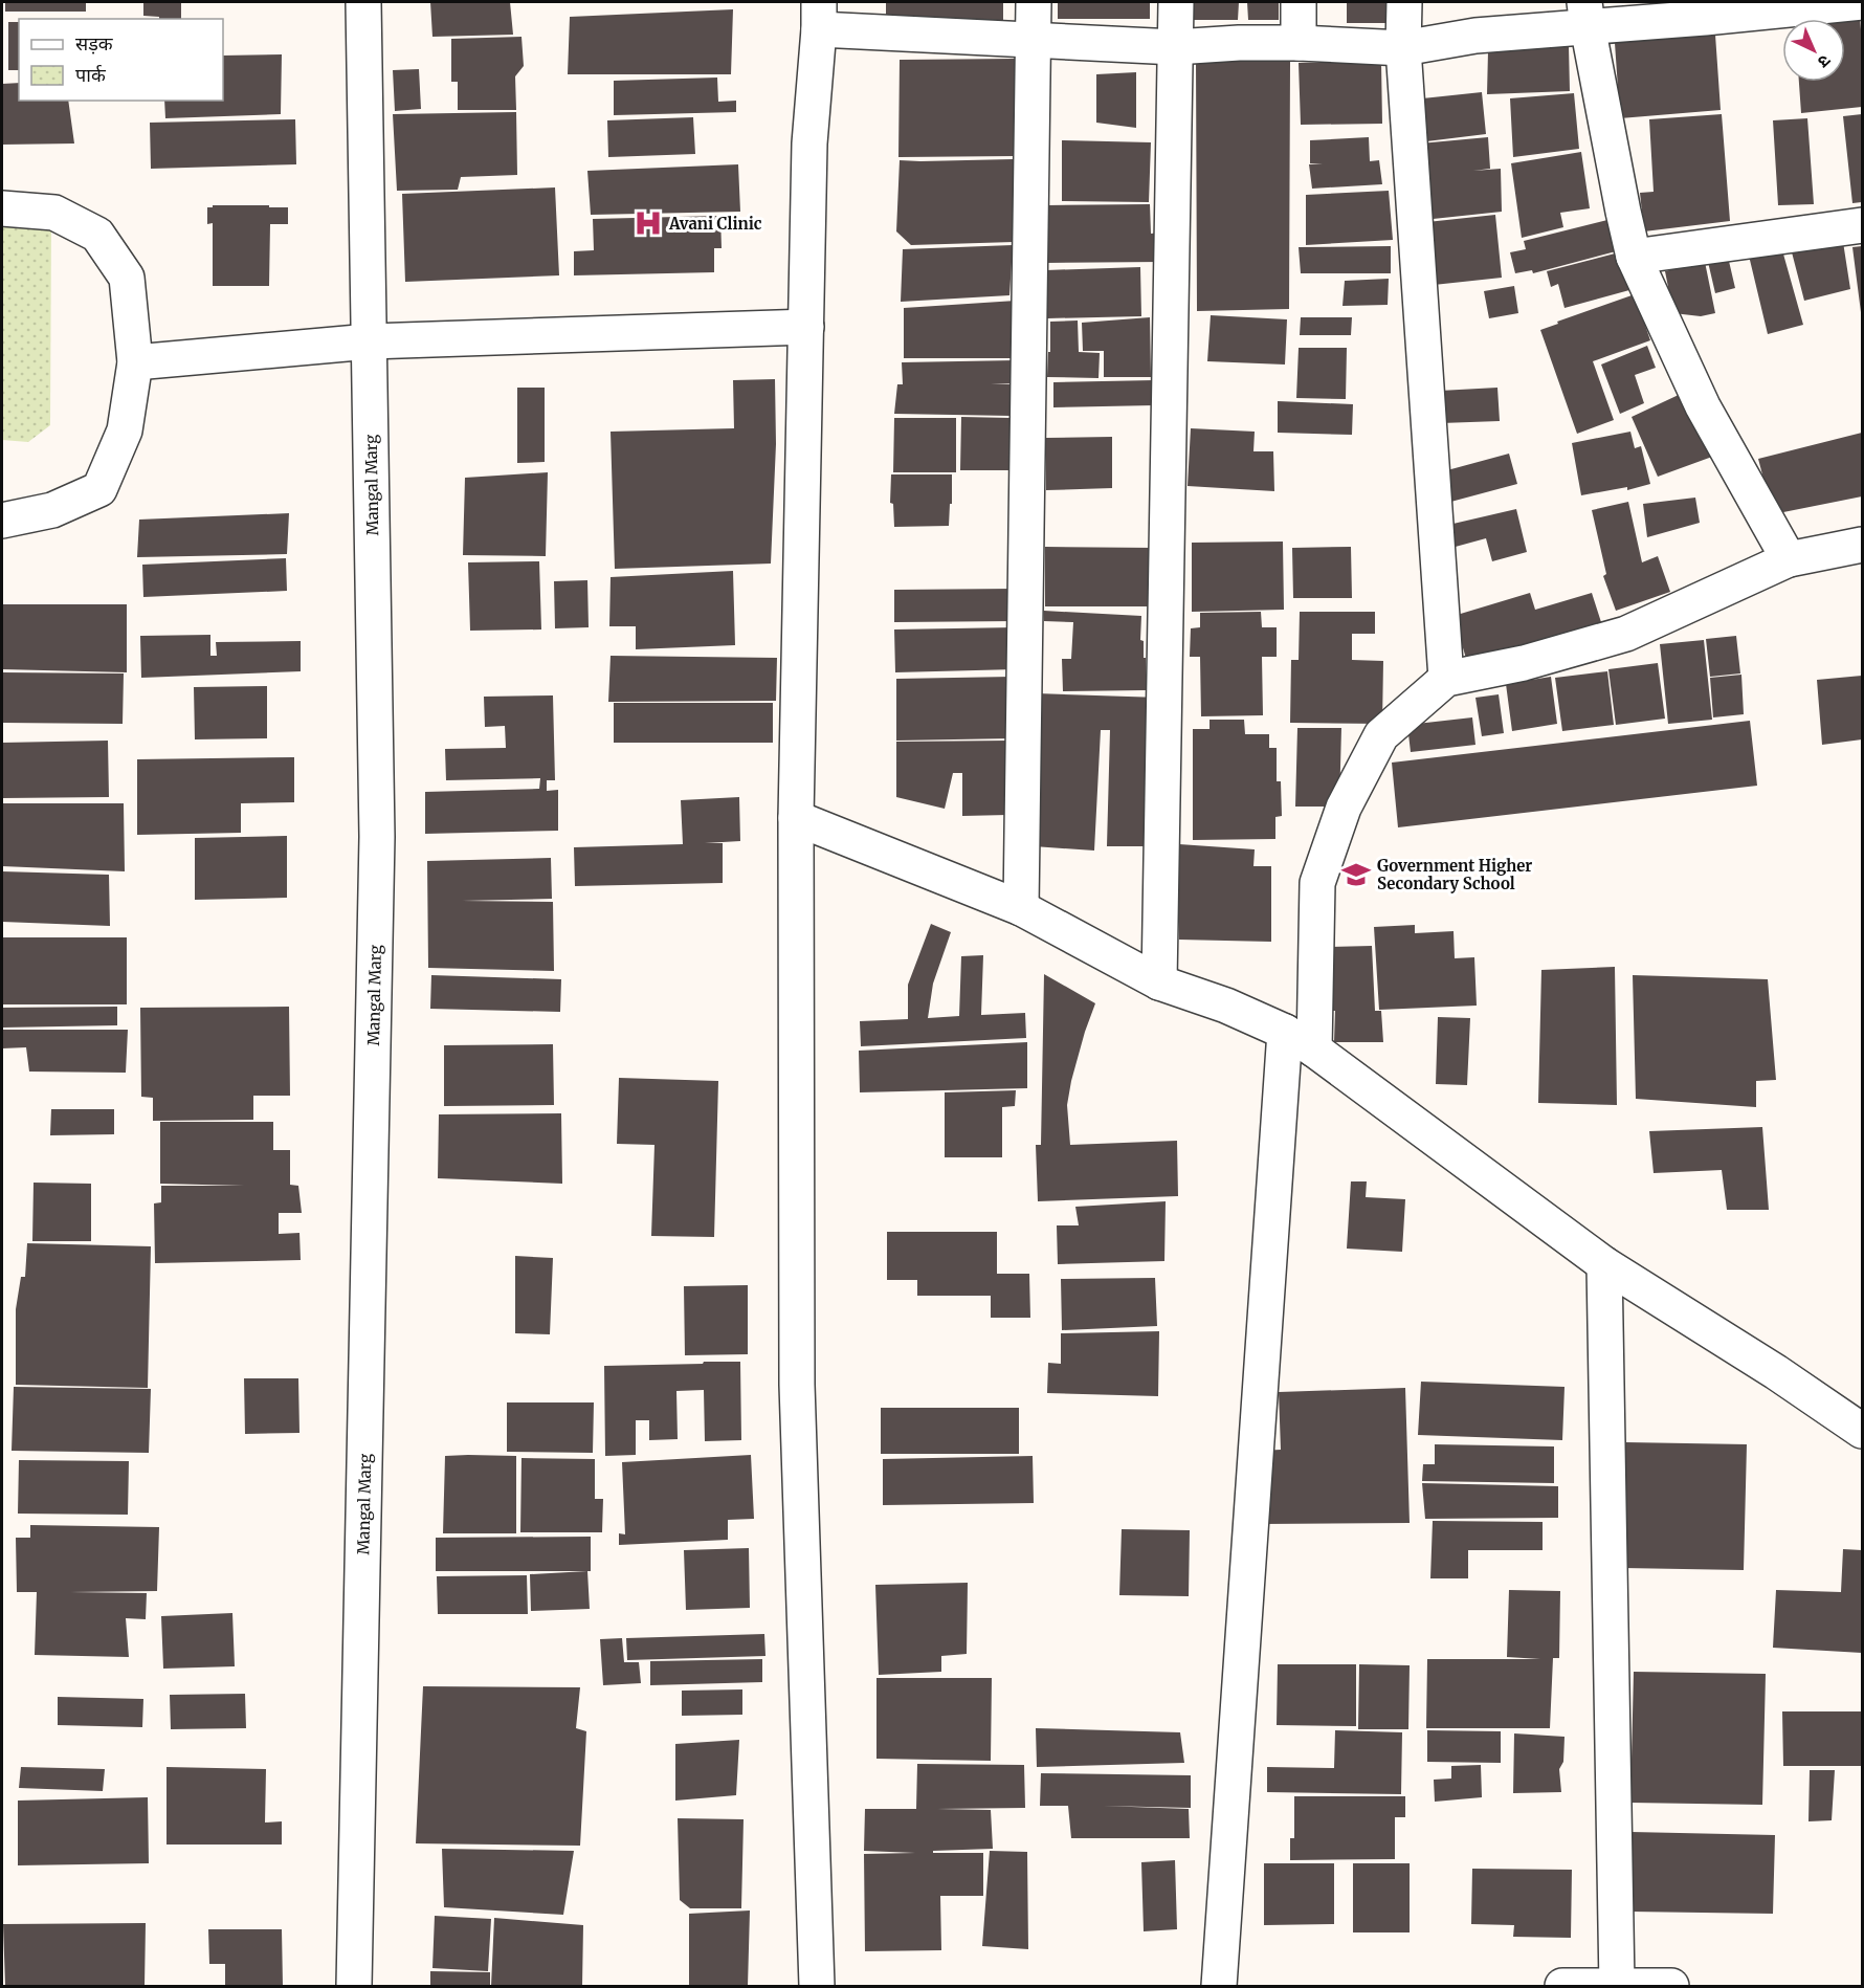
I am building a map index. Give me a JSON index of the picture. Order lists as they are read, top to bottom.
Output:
{
  "streets": {
    "street": ["Mangal Marg"]
  },
  "places": {
    "hospital": ["Avani Clinic"],
    "school or university": ["Government Higher Secondary School"]
  },
  "legend": ["सड़क", "पार्क"],
  "north": "bottom right"
}
